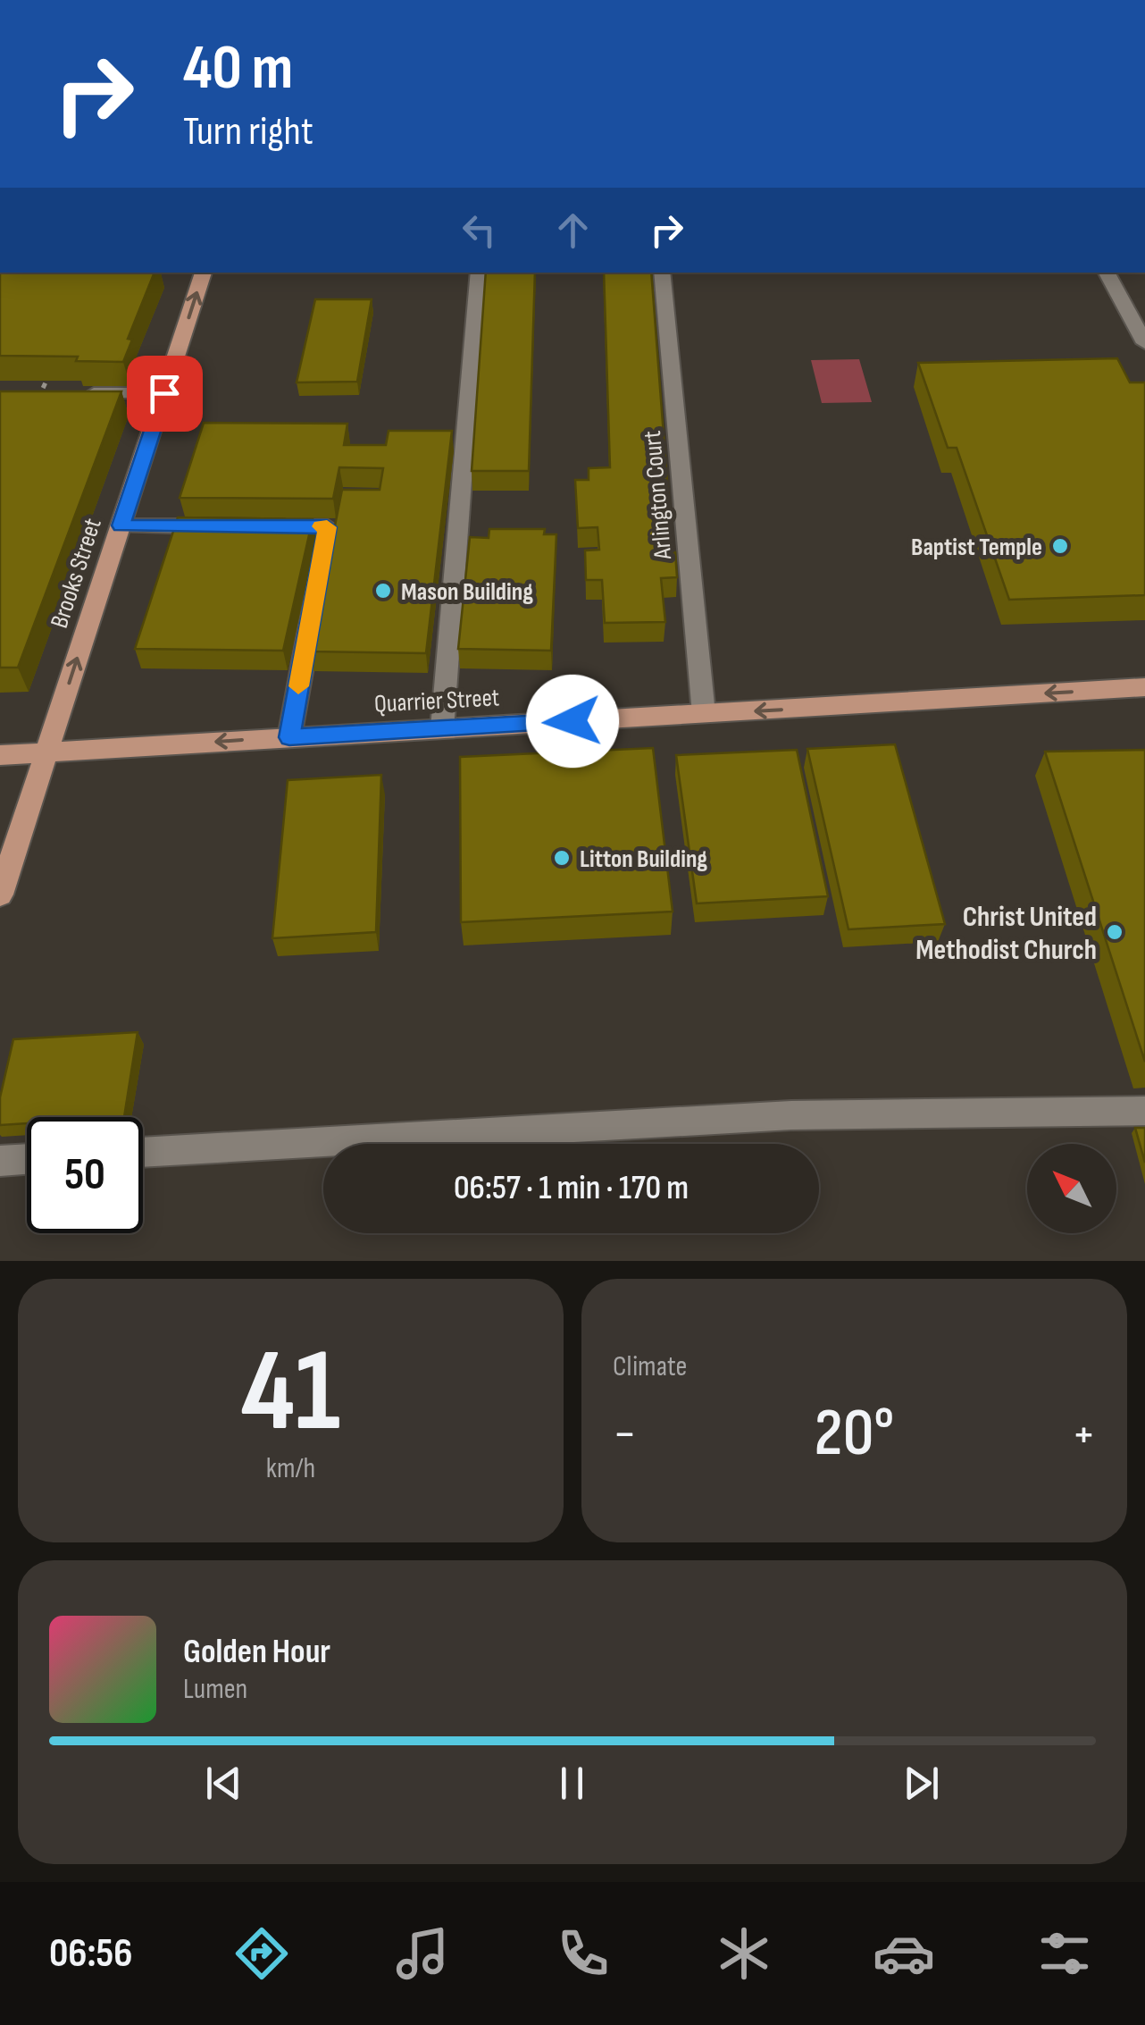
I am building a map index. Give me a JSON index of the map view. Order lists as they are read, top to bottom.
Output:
{
  "streets": {
    "main road": ["Brooks Street", "Quarrier Street"],
    "street": ["Arlington Court"]
  },
  "crossings": [
    ["Arlington Court", "Quarrier Street"],
    ["Brooks Street", "Quarrier Street"]
  ],
  "one_way": ["Brooks Street", "Quarrier Street"],
  "places": [
    "Baptist Temple",
    "Mason Building",
    "Litton Building",
    "Christ United Methodist Church"
  ],
  "north": "top left",
  "page": {
    "turn": ["40 m", "Turn right"],
    "limit": "50",
    "trip": "06:57 · 1 min · 170 m",
    "tile": [
      ["41", "km/h"],
      "Climate"
    ],
    "heat": ["−", "20°", "+"],
    "song": ["Golden Hour", "Lumen"],
    "tabs": "06:56"
  }
}
